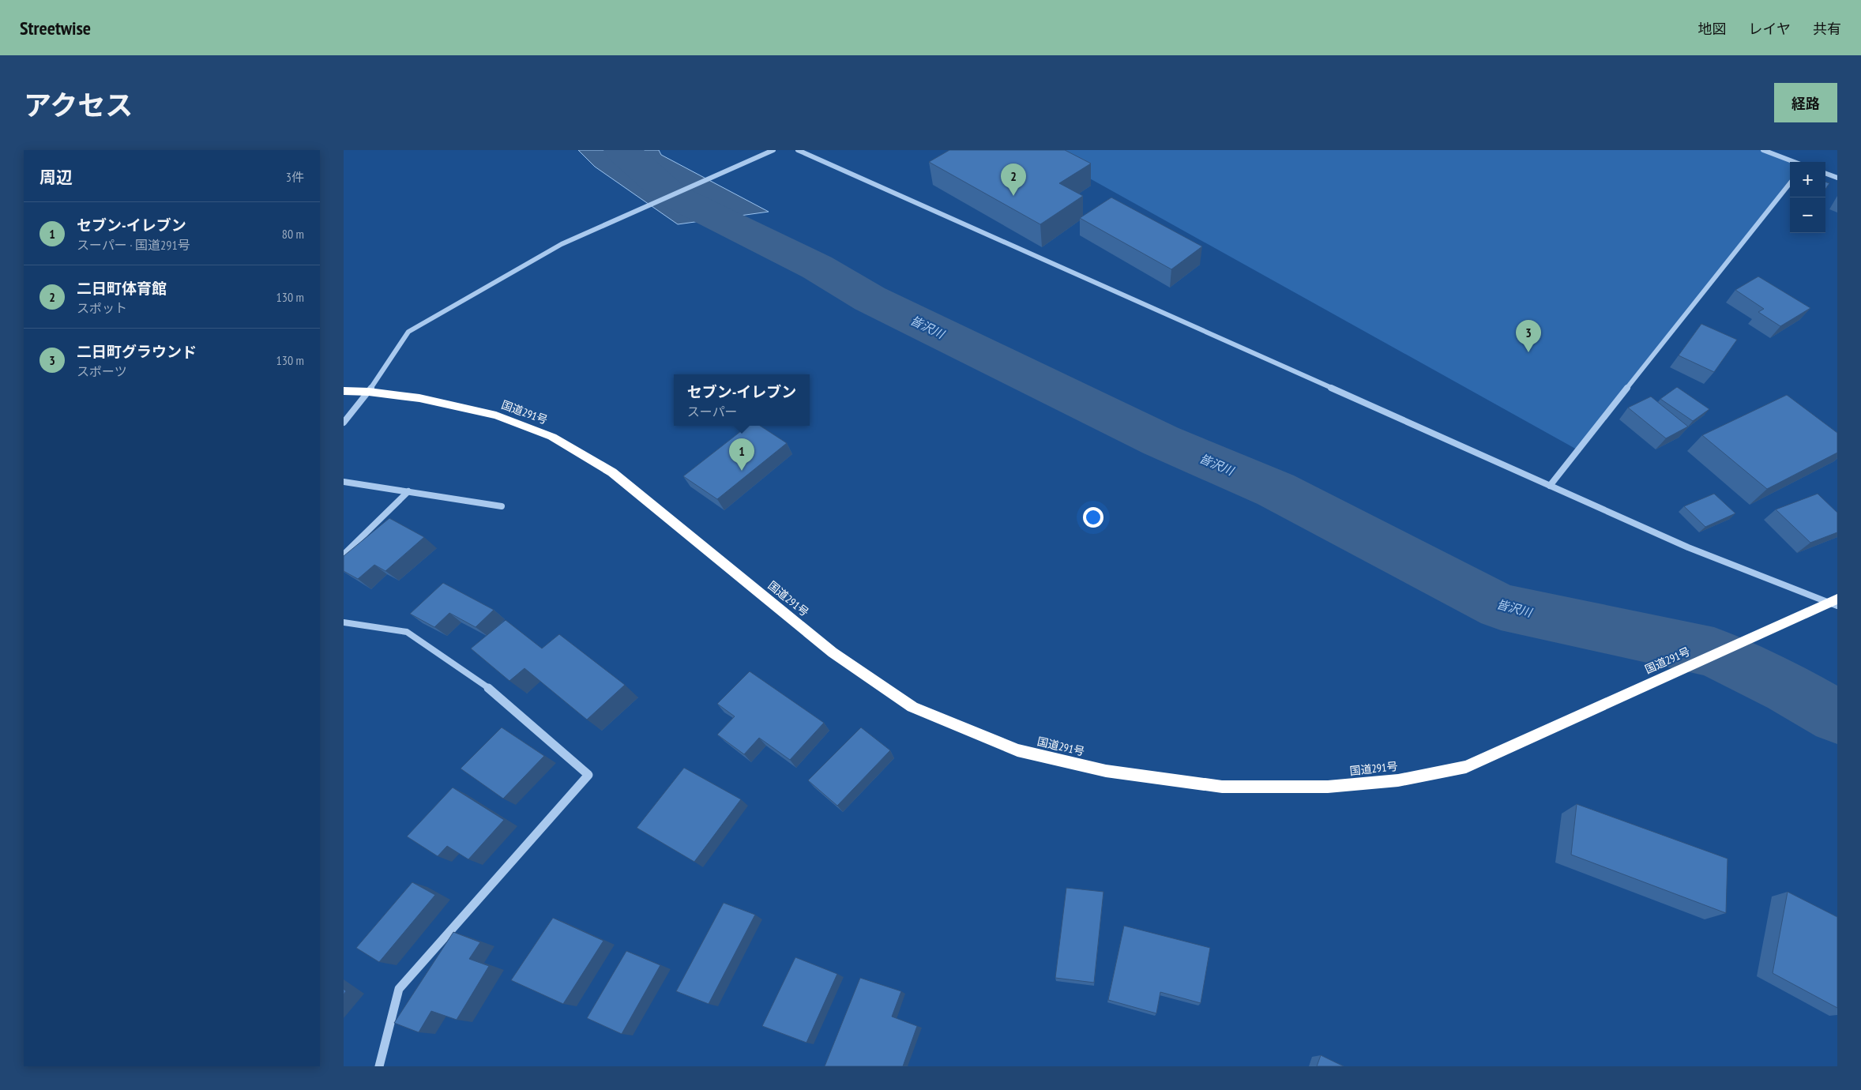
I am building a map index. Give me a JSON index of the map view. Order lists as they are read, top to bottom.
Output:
{
  "streets": {
    "highway": ["国道291号"]
  },
  "water": ["皆沢川"],
  "page": {
    "header": "Streetwise",
    "nav": ["地図", "レイヤ", "共有"],
    "title": "アクセス",
    "buttons": "経路",
    "heading": ["周辺", "3件"],
    "map_buttons": ["+", "−"],
    "pins": ["2", "3", "1"],
    "list": [
      {
        "mark": "1",
        "name": "セブン-イレブン",
        "note": "スーパー · 国道291号",
        "value": "80 m"
      },
      {
        "mark": "2",
        "name": "二日町体育館",
        "note": "スポット",
        "value": "130 m"
      },
      {
        "mark": "3",
        "name": "二日町グラウンド",
        "note": "スポーツ",
        "value": "130 m"
      }
    ],
    "popup": ["セブン-イレブン", "スーパー"]
  }
}
